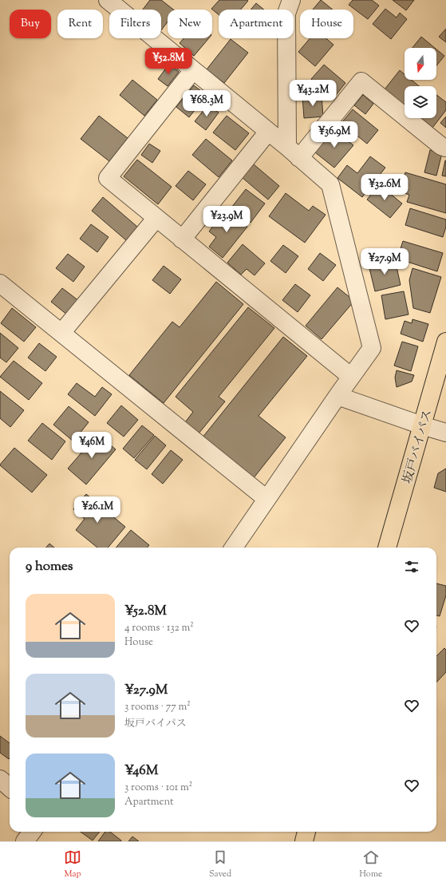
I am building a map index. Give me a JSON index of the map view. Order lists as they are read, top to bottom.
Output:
{
  "streets": {
    "highway": ["坂戸バイパス"]
  },
  "north": "bottom",
  "page": {
    "chip": [
      "Buy",
      "Rent",
      "Filters",
      "New",
      "Apartment",
      "House"
    ],
    "price": [
      "¥52.8M",
      "¥43.2M",
      "¥68.3M",
      "¥36.9M",
      "¥32.6M",
      "¥23.9M",
      "¥27.9M",
      "¥46M",
      "¥26.1M"
    ],
    "heading": "9 homes",
    "list": [
      {
        "name": "¥52.8M",
        "note": "4 rooms · 132 m² · House"
      },
      {
        "name": "¥27.9M",
        "note": "3 rooms · 77 m² · 坂戸バイパス"
      },
      {
        "name": "¥46M",
        "note": "3 rooms · 101 m² · Apartment"
      }
    ],
    "tabs": ["Map", "Saved", "Home"]
  }
}
